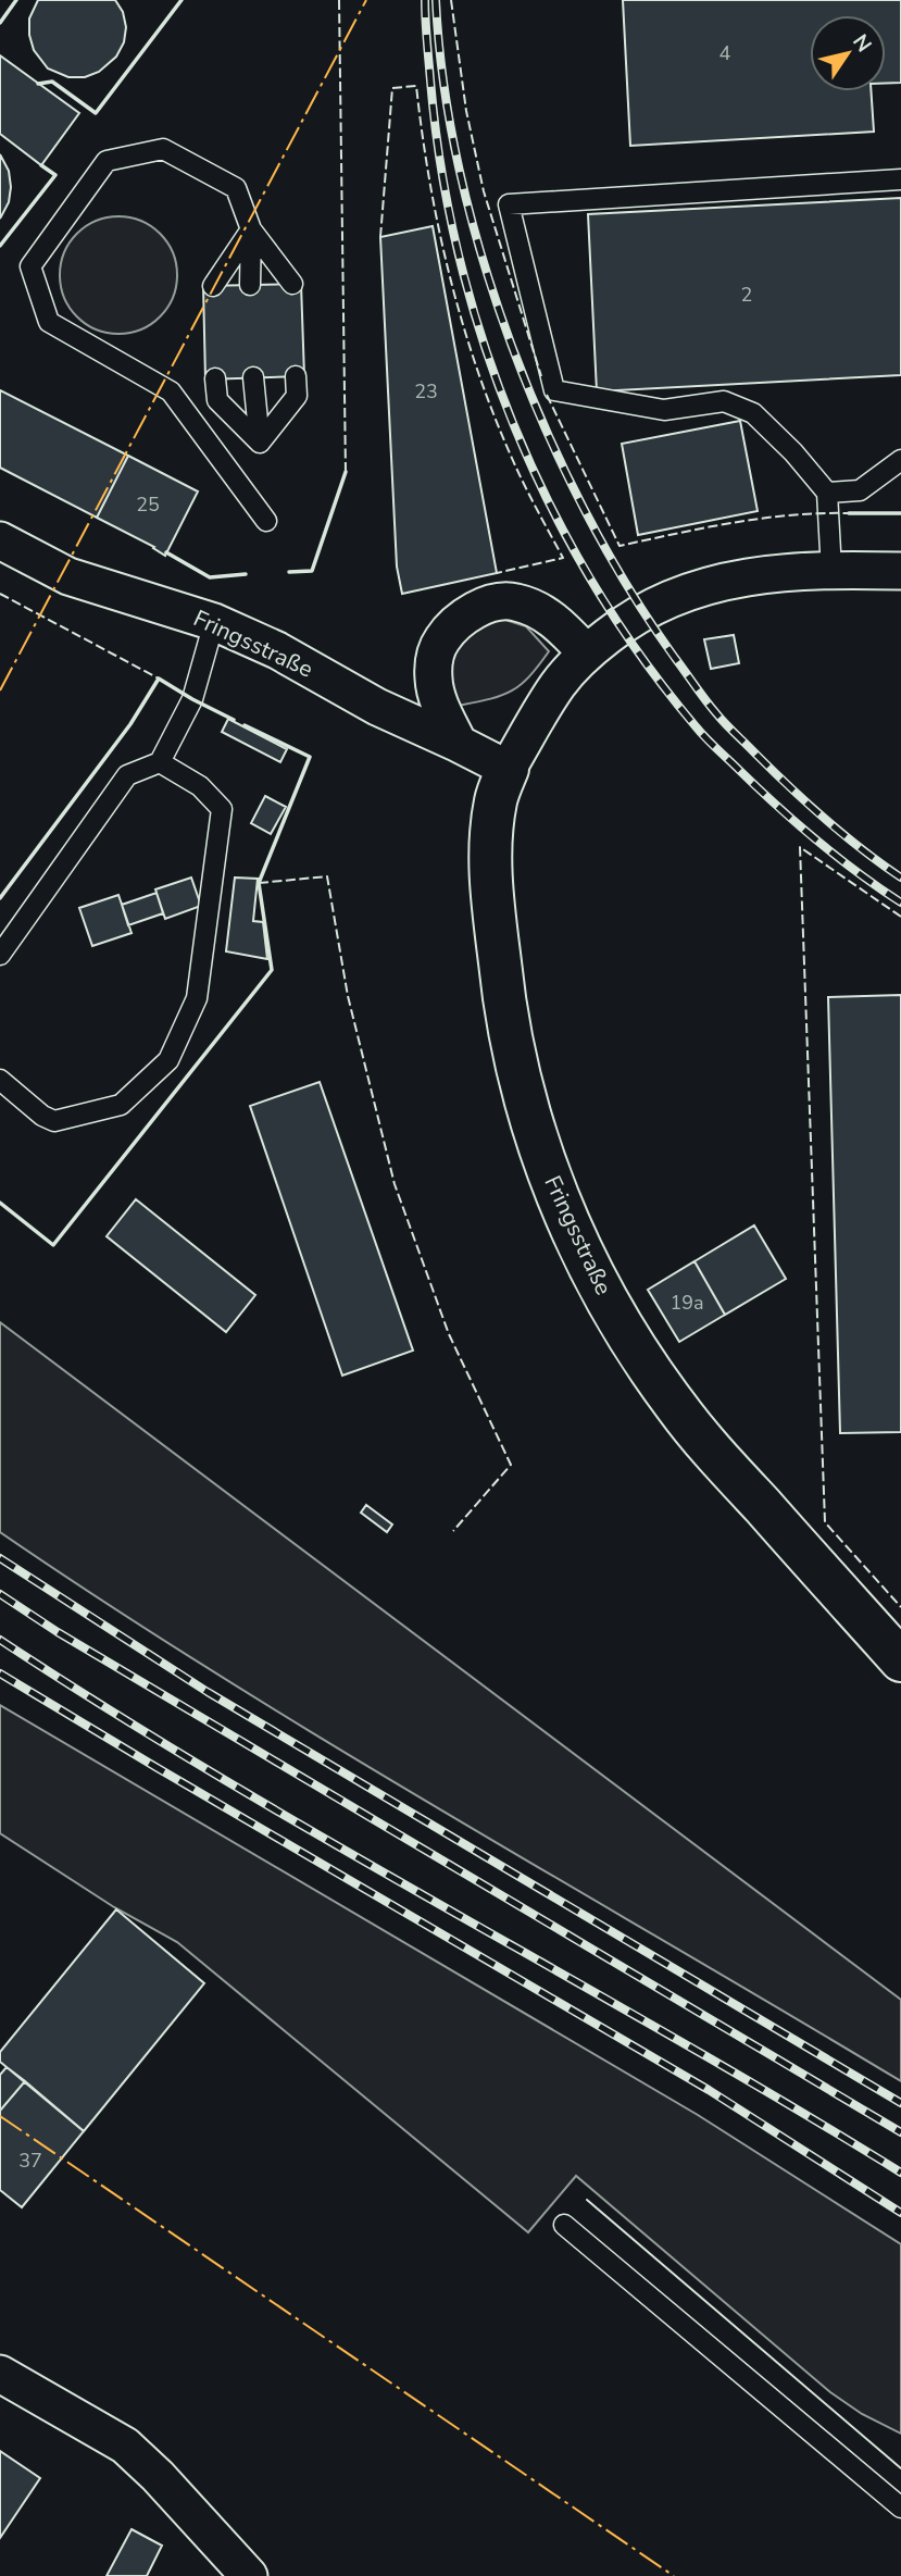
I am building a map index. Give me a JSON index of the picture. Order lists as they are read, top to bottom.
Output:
{
  "streets": {
    "street": ["Fringsstraße"]
  },
  "house_numbers": [
    "4",
    "2",
    "23",
    "25",
    "19a",
    "37"
  ],
  "north": "top right"
}
